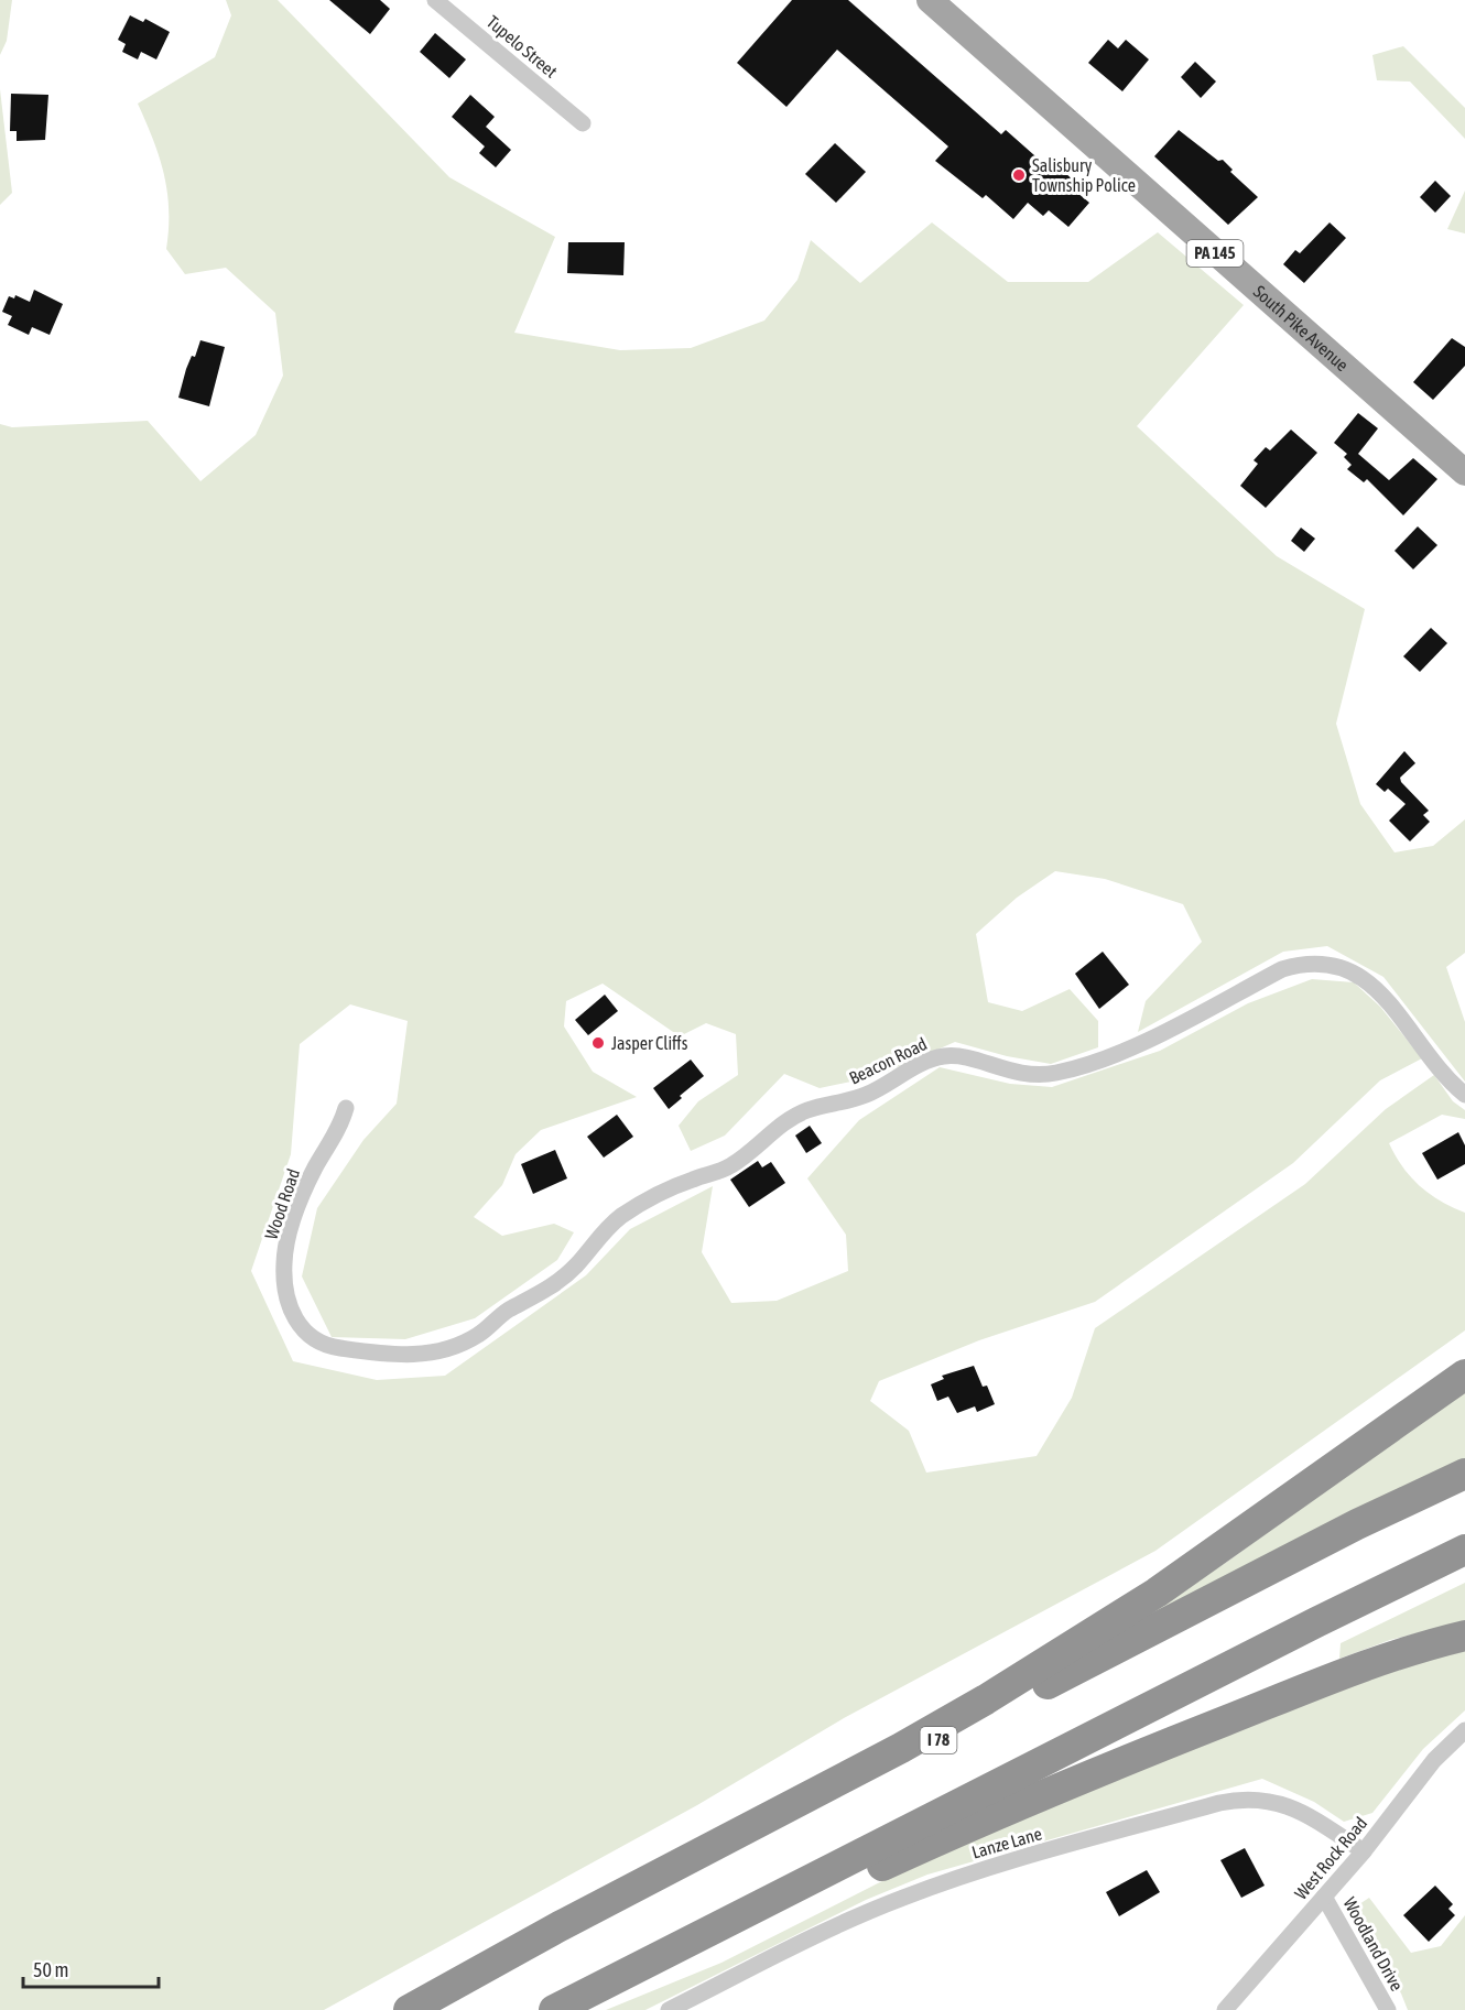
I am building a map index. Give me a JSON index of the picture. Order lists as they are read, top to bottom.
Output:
{
  "streets": {
    "highway": ["I 78"],
    "main road": ["PA 145", "South Pike Avenue"],
    "street": [
      "Tupelo Street",
      "Beacon Road",
      "Wood Road",
      "Lanze Lane",
      "West Rock Road",
      "Woodland Drive"
    ]
  },
  "crossings": [
    ["Beacon Road", "Wood Road"],
    ["Lanze Lane", "West Rock Road"],
    ["West Rock Road", "Woodland Drive"]
  ],
  "places": ["Salisbury Township Police", "Jasper Cliffs"],
  "scale_bar": "50 m"
}
